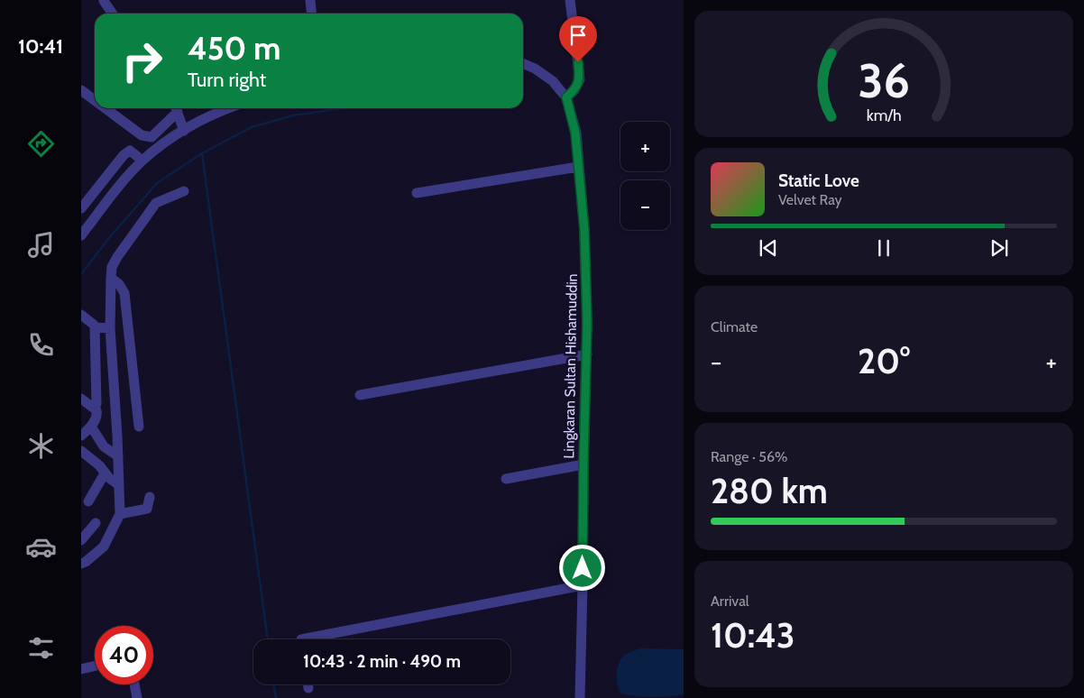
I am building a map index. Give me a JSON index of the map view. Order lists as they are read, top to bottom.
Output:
{
  "streets": {
    "street": ["Lingkaran Sultan Hishamuddin"]
  },
  "page": {
    "tabs": "10:41",
    "turn": ["450 m", "Turn right"],
    "map_buttons": ["+", "−"],
    "song": ["Static Love", "Velvet Ray"],
    "tile": [
      "Climate",
      ["Range · 56%", "280 km"],
      ["Arrival", "10:43"]
    ],
    "heat": ["−", "20°", "+"],
    "limit": "40",
    "trip": "10:43 · 2 min · 490 m",
    "gauge": ["36", "km/h"]
  }
}
